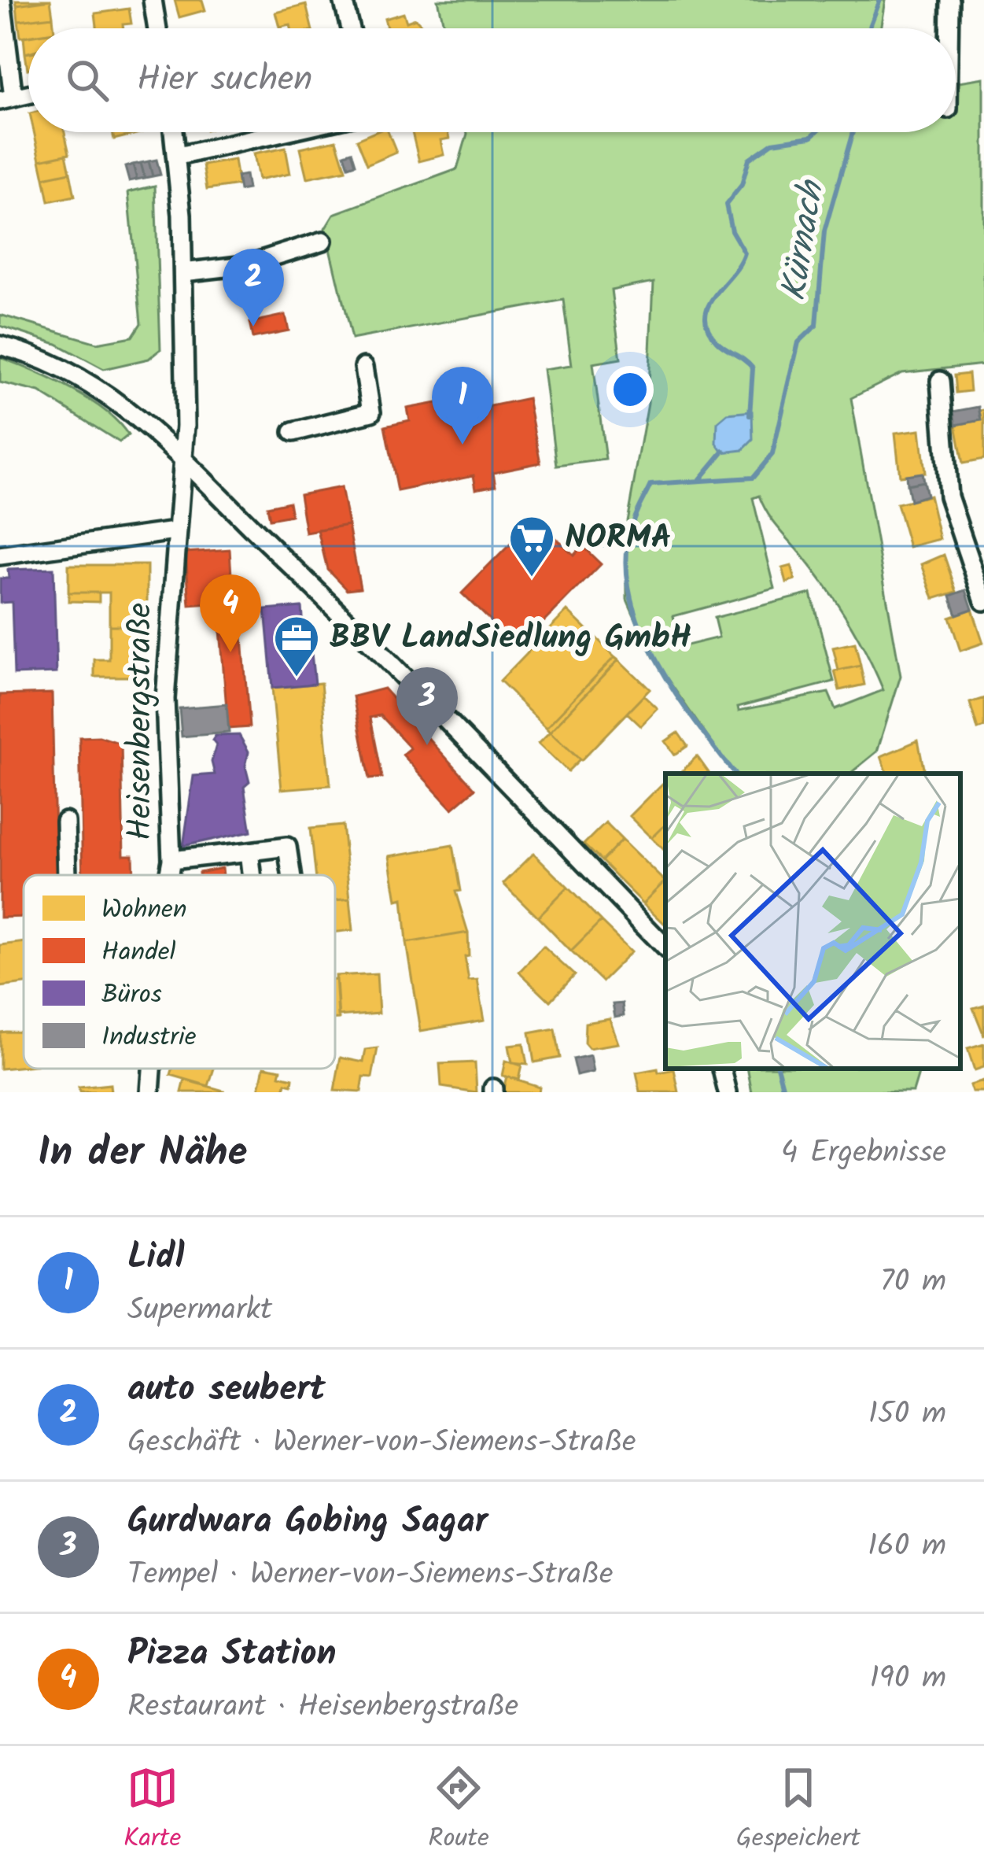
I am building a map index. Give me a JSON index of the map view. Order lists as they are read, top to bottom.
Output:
{
  "streets": {
    "street": ["Heisenbergstraße"]
  },
  "water": ["Kürnach"],
  "places": {
    "supermarket": ["NORMA"],
    "office": ["BBV LandSiedlung GmbH"]
  },
  "legend": [
    "Wohnen",
    "Handel",
    "Büros",
    "Industrie"
  ],
  "page": {
    "search": "Hier suchen",
    "pins": [
      "2",
      "1",
      "4",
      "3"
    ],
    "heading": ["In der Nähe", "4 Ergebnisse"],
    "list": [
      {
        "mark": "1",
        "name": "Lidl",
        "note": "Supermarkt",
        "value": "70 m"
      },
      {
        "mark": "2",
        "name": "auto seubert",
        "note": "Geschäft · Werner-von-Siemens-Straße",
        "value": "150 m"
      },
      {
        "mark": "3",
        "name": "Gurdwara Gobing Sagar",
        "note": "Tempel · Werner-von-Siemens-Straße",
        "value": "160 m"
      },
      {
        "mark": "4",
        "name": "Pizza Station",
        "note": "Restaurant · Heisenbergstraße",
        "value": "190 m"
      }
    ],
    "nav": ["Karte", "Route", "Gespeichert"]
  }
}
